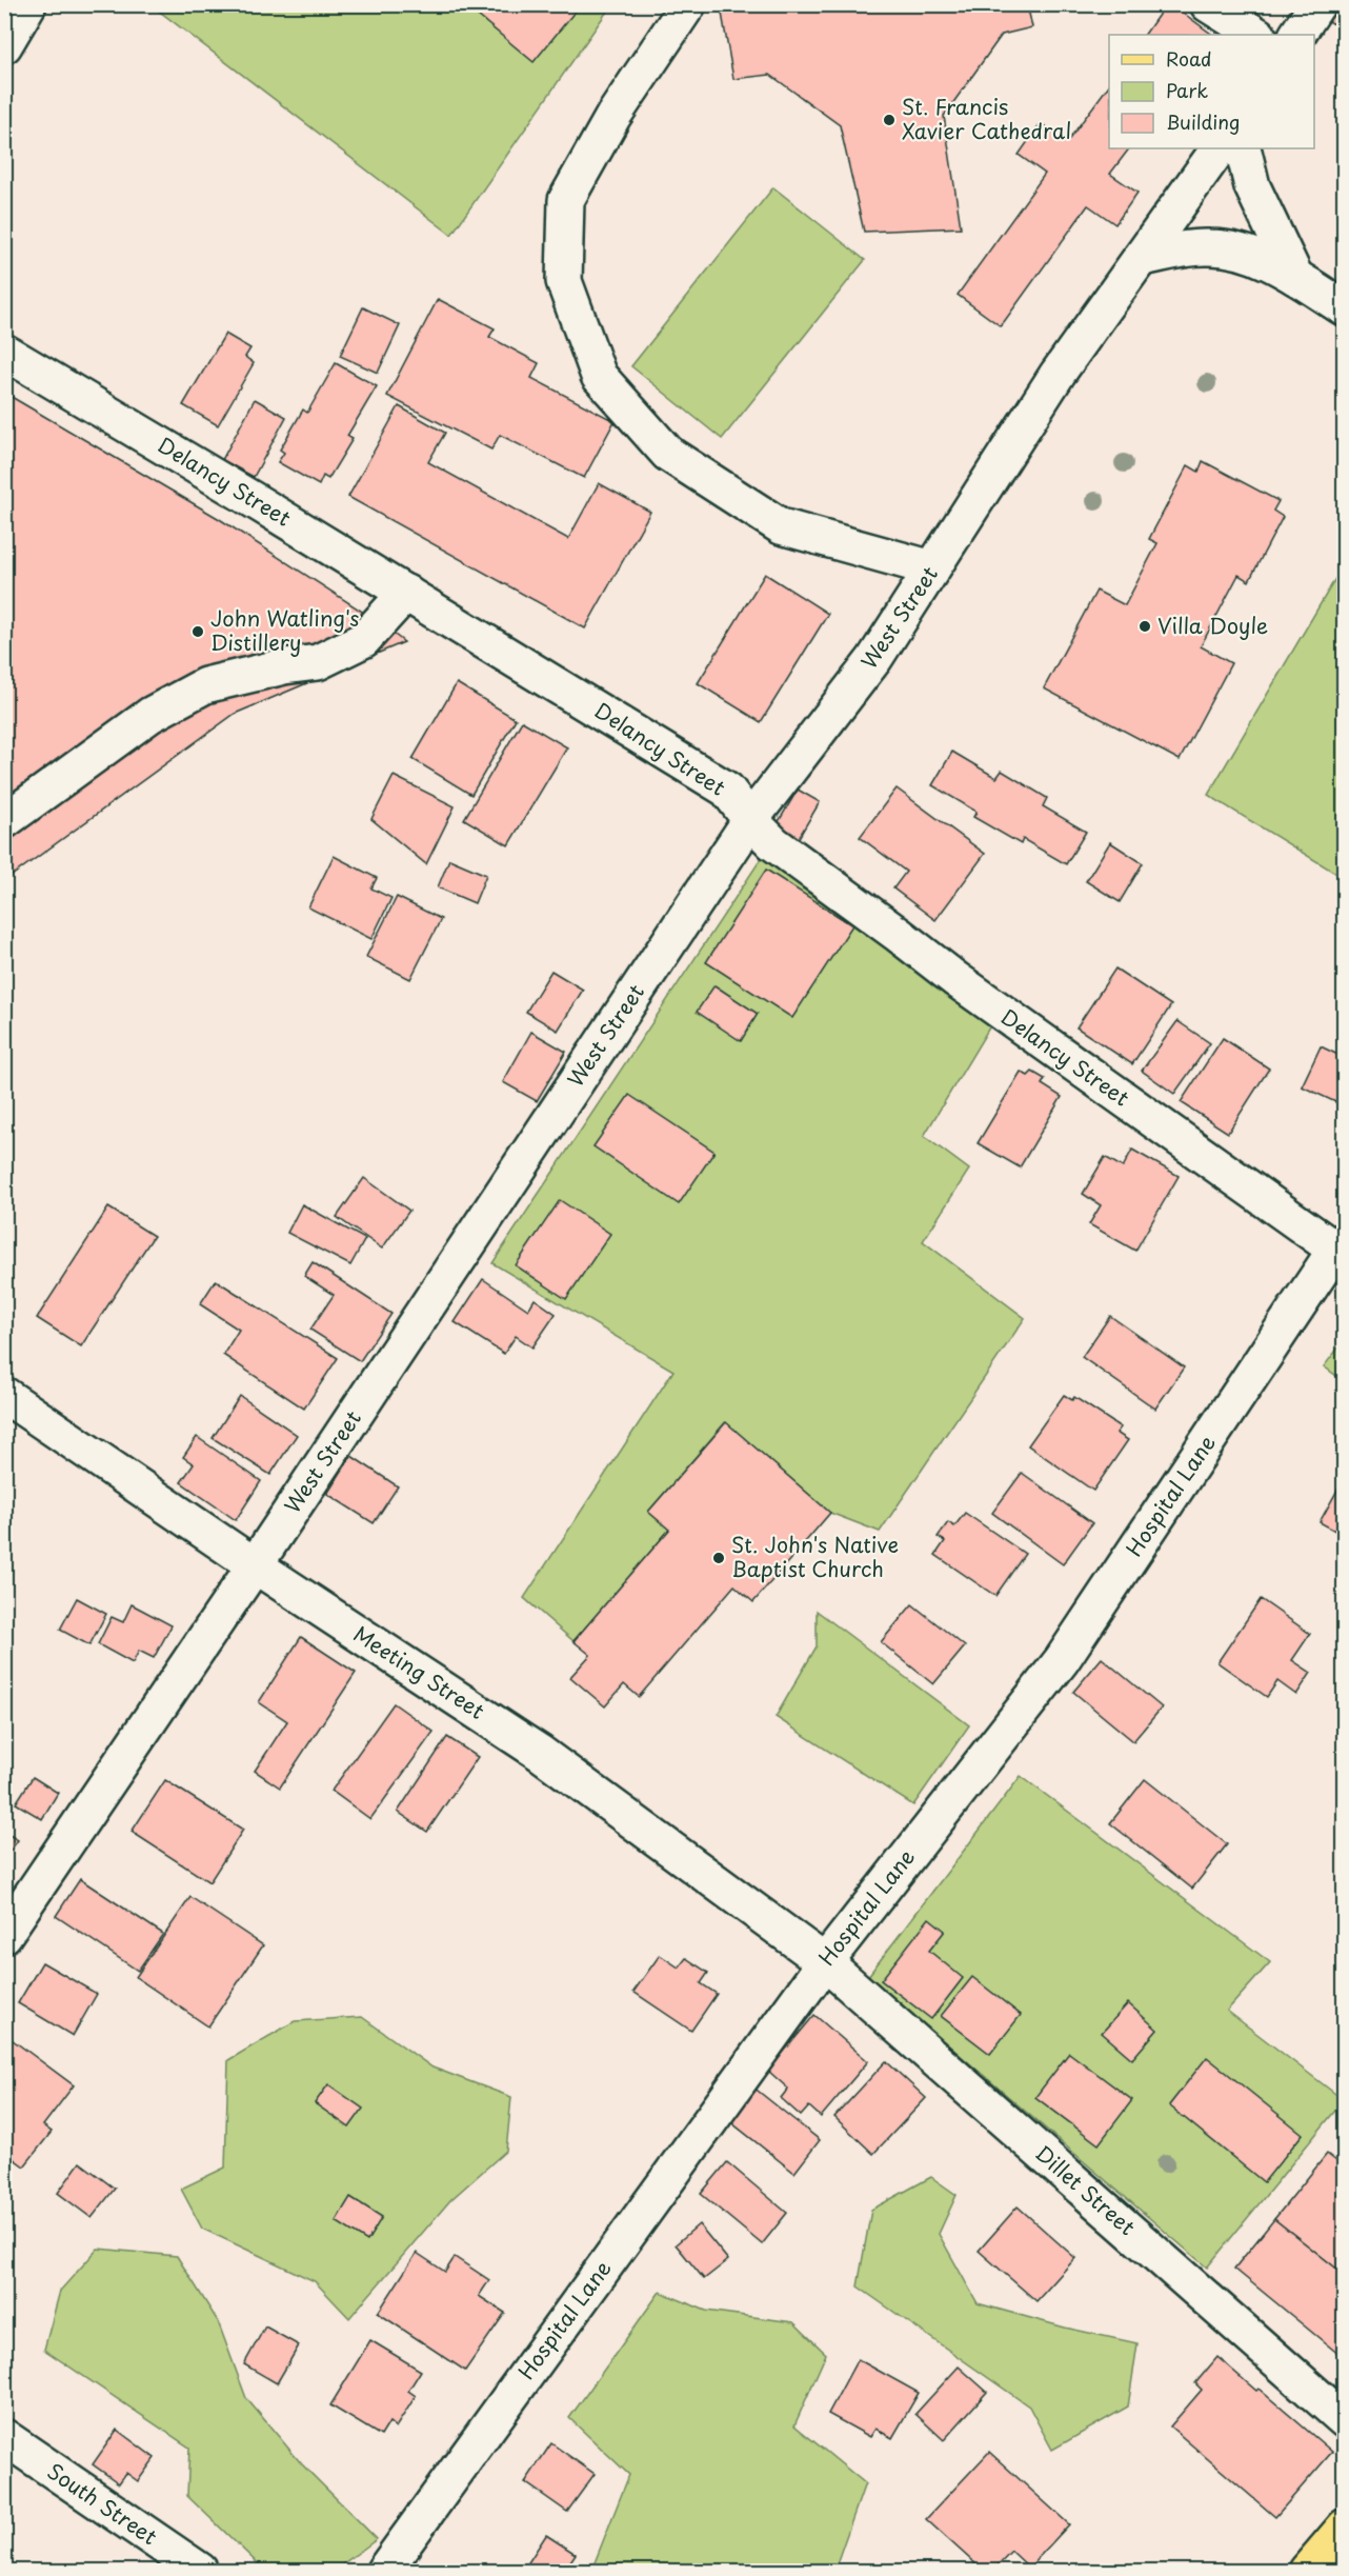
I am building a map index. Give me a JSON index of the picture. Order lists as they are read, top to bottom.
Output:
{
  "streets": {
    "street": [
      "Delancy Street",
      "West Street",
      "Hospital Lane",
      "Meeting Street",
      "Dillet Street",
      "South Street"
    ]
  },
  "crossings": [
    ["Delancy Street", "West Street"],
    ["Delancy Street", "Hospital Lane"],
    ["West Street", "Meeting Street"],
    ["Hospital Lane", "Meeting Street"],
    ["Hospital Lane", "Dillet Street"],
    ["Meeting Street", "Dillet Street"]
  ],
  "places": [
    "St. Francis Xavier Cathedral",
    "Villa Doyle",
    "John Watling's Distillery",
    "St. John's Native Baptist Church"
  ],
  "legend": ["Road", "Park", "Building"]
}
